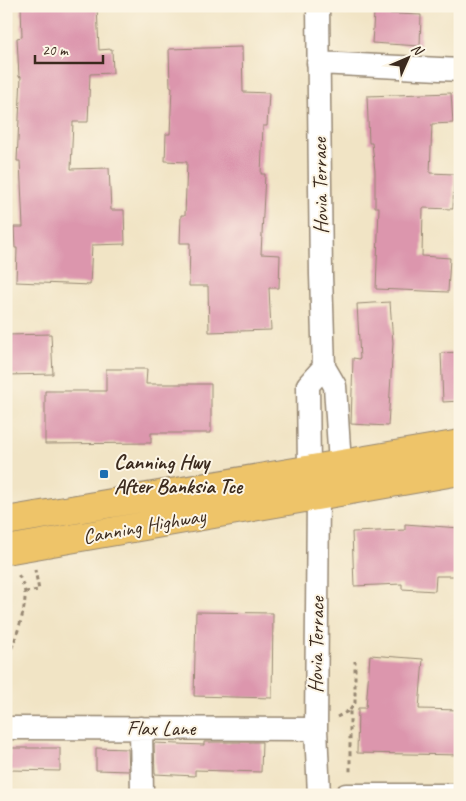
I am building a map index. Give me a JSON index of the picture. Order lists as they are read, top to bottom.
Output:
{
  "streets": {
    "highway": ["Canning Highway"],
    "street": ["Hovia Terrace", "Flax Lane"]
  },
  "crossings": [
    ["Hovia Terrace", "Canning Highway"],
    ["Hovia Terrace", "Flax Lane"]
  ],
  "places": {
    "transit": ["Canning Hwy After Banksia Tce"]
  },
  "scale_bar": "20 m",
  "north": "top right"
}
